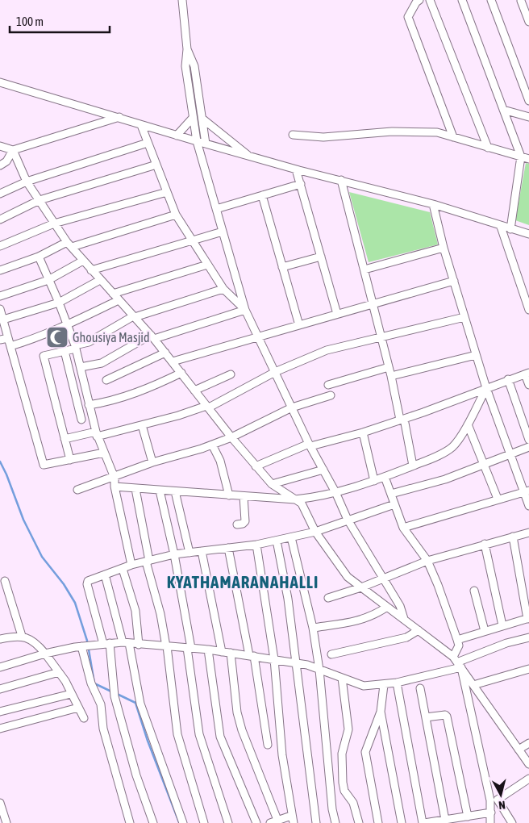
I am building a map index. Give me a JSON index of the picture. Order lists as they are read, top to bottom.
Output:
{
  "districts": ["KYATHAMARANAHALLI"],
  "places": {
    "mosque": ["Ghousiya Masjid"]
  },
  "scale_bar": "100 m",
  "north": "bottom"
}
